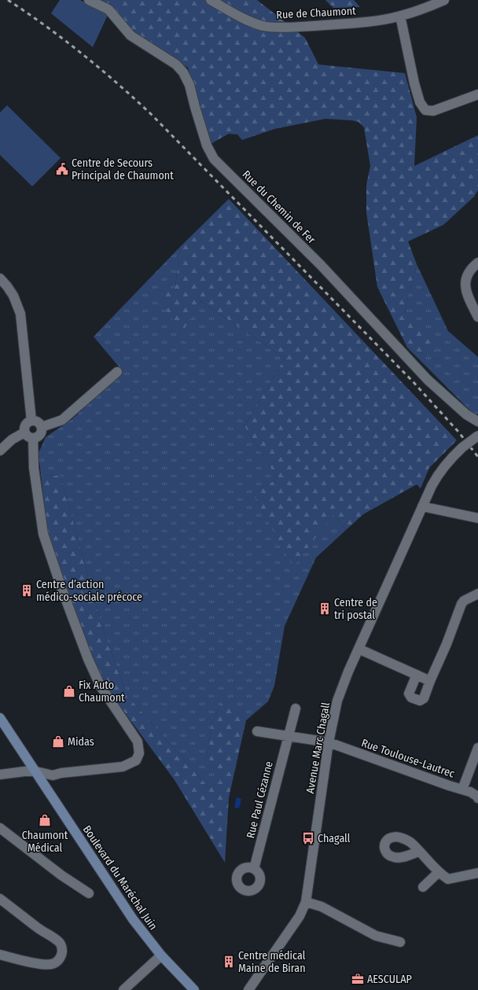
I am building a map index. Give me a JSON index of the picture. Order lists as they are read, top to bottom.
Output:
{
  "streets": {
    "street": [
      "Rue de Chaumont",
      "Rue du Chemin de Fer",
      "Avenue Marc Chagall",
      "Rue Toulouse-Lautrec",
      "Rue Paul Cézanne",
      "Boulevard du Maréchal Juin"
    ]
  },
  "crossings": [
    ["Avenue Marc Chagall", "Rue Toulouse-Lautrec"],
    ["Rue Toulouse-Lautrec", "Rue Paul Cézanne"]
  ],
  "places": {
    "public building": ["Centre de Secours Principal de Chaumont"],
    "building": ["Centre d’action médico-sociale précoce", "Centre de tri postal", "Centre médical Maine de Biran"],
    "shop": ["Fix Auto Chaumont", "Midas", "Chaumont Médical"],
    "bus stop": ["Chagall"],
    "office": ["AESCULAP"]
  }
}
